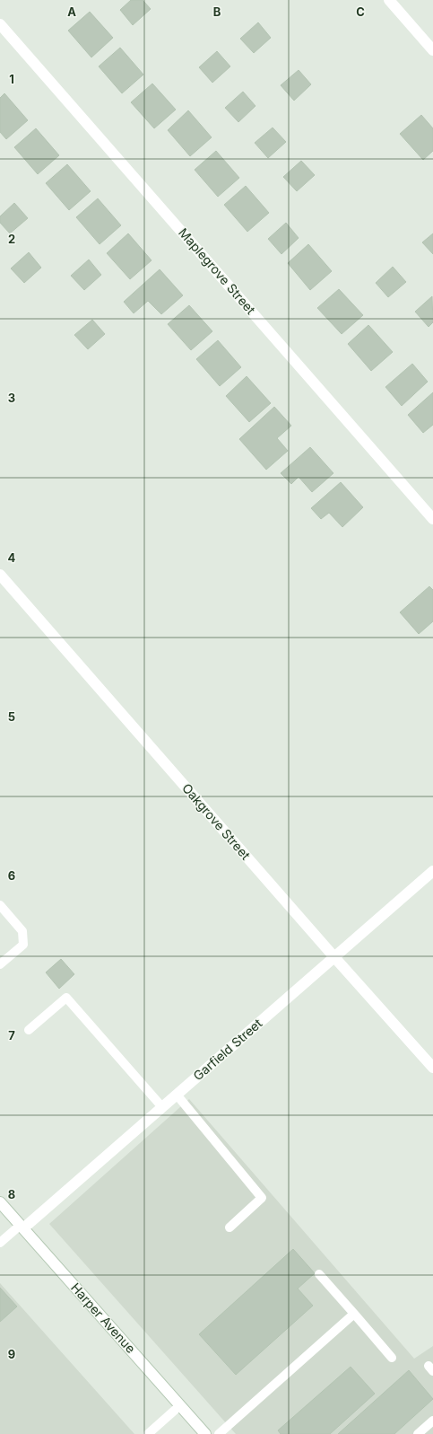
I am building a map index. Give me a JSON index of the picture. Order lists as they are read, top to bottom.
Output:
{
  "streets": {
    "street": [
      "Maplegrove Street",
      "Oakgrove Street",
      "Garfield Street",
      "Harper Avenue"
    ]
  },
  "crossings": [
    ["Oakgrove Street", "Garfield Street"],
    ["Garfield Street", "Harper Avenue"]
  ],
  "grid": {
    "columns": ["A", "B", "C"],
    "rows": [
      "1",
      "2",
      "3",
      "4",
      "5",
      "6",
      "7",
      "8",
      "9"
    ]
  }
}
